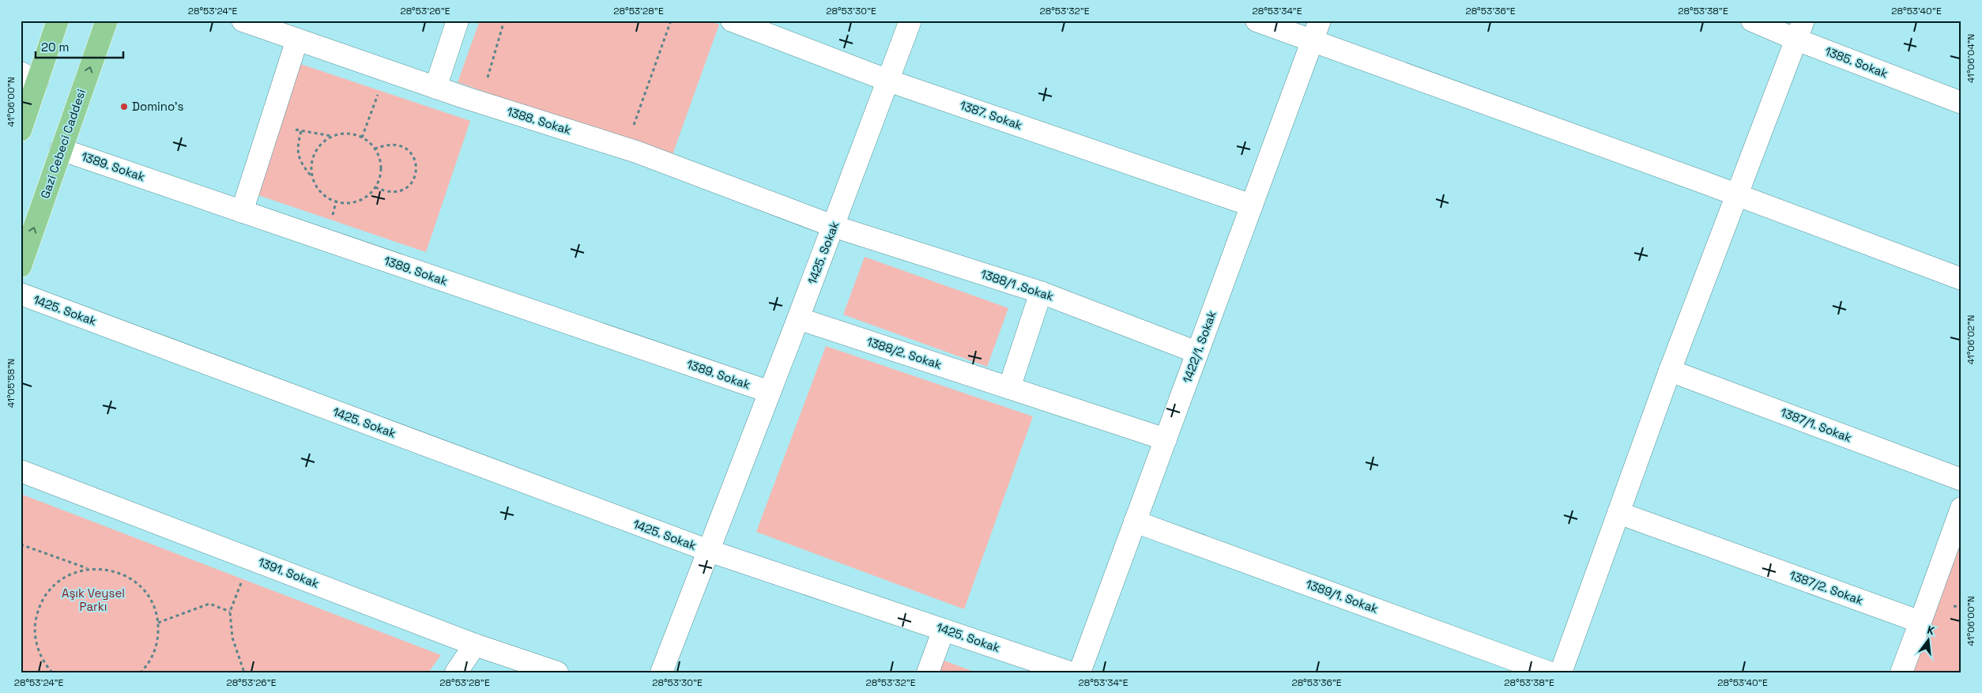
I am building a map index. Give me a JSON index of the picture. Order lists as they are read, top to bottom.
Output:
{
  "streets": {
    "main road": ["Gazi Cebeci Caddesi"],
    "street": [
      "1385. Sokak",
      "1387. Sokak",
      "1388. Sokak",
      "1389. Sokak",
      "1425. Sokak",
      "1388/1 .Sokak",
      "1422/1. Sokak",
      "1388/2. Sokak",
      "1387/1. Sokak",
      "1391. Sokak",
      "1387/2. Sokak",
      "1389/1. Sokak"
    ]
  },
  "crossings": [
    ["1387. Sokak", "1425. Sokak"],
    ["1387. Sokak", "1422/1. Sokak"],
    ["1388. Sokak", "1425. Sokak"],
    ["1388. Sokak", "1388/1 .Sokak"],
    ["Gazi Cebeci Caddesi", "1389. Sokak"],
    ["1389. Sokak", "1425. Sokak"],
    ["1425. Sokak", "1388/1 .Sokak"],
    ["1425. Sokak", "1388/2. Sokak"],
    ["1388/1 .Sokak", "1422/1. Sokak"],
    ["1422/1. Sokak", "1388/2. Sokak"],
    ["1422/1. Sokak", "1389/1. Sokak"]
  ],
  "parks": ["Aşık Veysel Parkı"],
  "places": ["Domino's"],
  "scale_bar": "20 m",
  "north": "top",
  "coordinates": [
    "28°53'24\"E",
    "28°53'26\"E",
    "28°53'28\"E",
    "28°53'30\"E",
    "28°53'32\"E",
    "28°53'34\"E",
    "28°53'36\"E",
    "28°53'38\"E",
    "28°53'40\"E",
    "41°06'04\"N",
    "41°06'00\"N",
    "41°06'02\"N",
    "41°05'58\"N"
  ]
}
